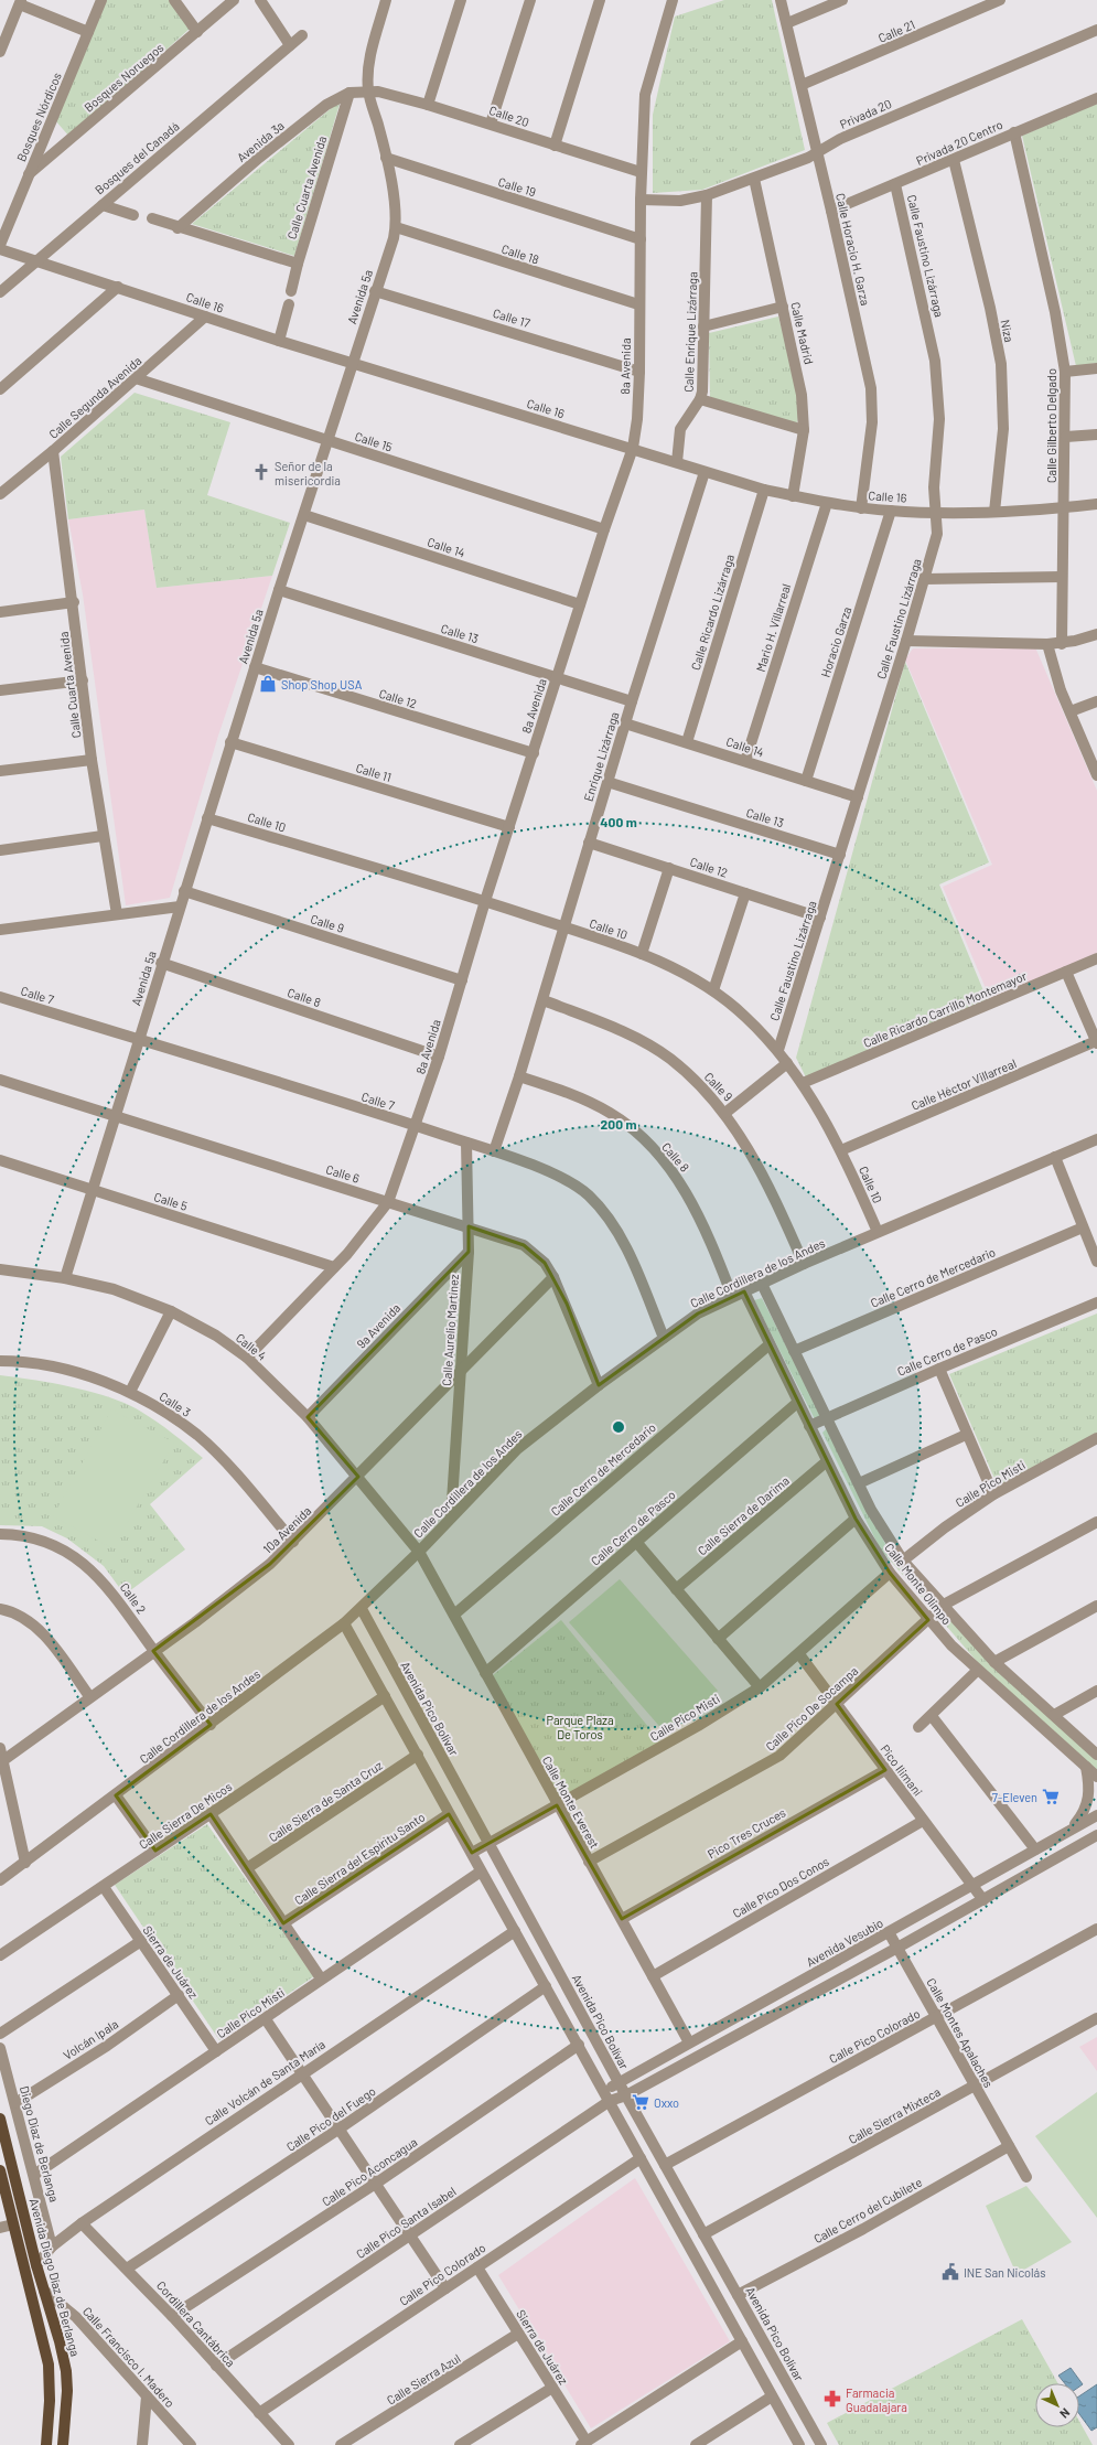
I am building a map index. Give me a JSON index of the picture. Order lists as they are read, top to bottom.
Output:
{
  "streets": {
    "main road": ["Avenida Diego Díaz de Berlanga"],
    "street": [
      "Calle 21",
      "Bosques Noruegos",
      "Privada 20",
      "Calle 20",
      "Bosques Nórdicos",
      "Avenida 3a",
      "Privada 20 Centro",
      "Bosques del Canadá",
      "Calle 19",
      "Calle Cuarta Avenida",
      "Calle Horacio H. Garza",
      "Calle 18",
      "Calle Faustino Lizárraga",
      "Avenida 5a",
      "Calle 16",
      "Calle 17",
      "Niza",
      "Calle Enrique Lizárraga",
      "Calle Madrid",
      "8a Avenida",
      "Calle Segunda Avenida",
      "Calle Gilberto Delgado",
      "Calle 15",
      "Calle 14",
      "Calle Ricardo Lizárraga",
      "Mario H. Villarreal",
      "Calle 13",
      "Horacio Garza",
      "Calle 12",
      "Enrique Lizárraga",
      "Calle 11",
      "Calle 10",
      "Calle 9",
      "Calle 7",
      "Calle 8",
      "Calle Ricardo Carrillo Montemayor",
      "Calle Héctor Villarreal",
      "Calle 6",
      "Calle 5",
      "Calle Cordillera de los Andes",
      "Calle Cerro de Mercedario",
      "9a Avenida",
      "Calle Aurelio Martínez",
      "Calle 4",
      "Calle Cerro de Pasco",
      "Calle 3",
      "Calle Pico Misti",
      "Calle Sierra de Darima",
      "10a Avenida",
      "Calle Monte Olimpo",
      "Calle 2",
      "Avenida Pico Bolívar",
      "Calle Pico De Socampa",
      "Pico Ilimani",
      "Calle Sierra de Santa Cruz",
      "Calle Monte Everest",
      "Calle Sierra De Micos",
      "Pico Tres Cruces",
      "Calle Sierra del Espíritu Santo",
      "Calle Pico Dos Conos",
      "Avenida Vesubio",
      "Sierra de Juárez",
      "Calle Montes Apalaches",
      "Calle Pico Colorado",
      "Volcán Ipala",
      "Calle Volcán de Santa María",
      "Calle Sierra Mixteca",
      "Calle Pico del Fuego",
      "Diego Diaz de Berlanga",
      "Calle Pico Aconcagua",
      "Calle Cerro del Cubilete",
      "Calle Pico Santa Isabel",
      "Cordillera Cantábrica",
      "Calle Francisco I. Madero",
      "Calle Sierra Azul"
    ]
  },
  "crossings": [
    ["Calle 21", "Calle Horacio H. Garza"],
    ["Bosques Noruegos", "Bosques Nórdicos"],
    ["Privada 20", "Calle Horacio H. Garza"],
    ["Privada 20", "Calle Enrique Lizárraga"],
    ["Privada 20", "Calle Madrid"],
    ["Privada 20", "8a Avenida"],
    ["Calle 20", "Avenida 3a"],
    ["Calle 20", "Avenida 5a"],
    ["Calle 20", "8a Avenida"],
    ["Avenida 3a", "Calle Cuarta Avenida"],
    ["Avenida 3a", "Avenida 5a"],
    ["Privada 20 Centro", "Calle Horacio H. Garza"],
    ["Privada 20 Centro", "Calle Faustino Lizárraga"],
    ["Privada 20 Centro", "Niza"],
    ["Privada 20 Centro", "Calle Gilberto Delgado"],
    ["Bosques del Canadá", "Calle 16"],
    ["Calle 19", "Avenida 5a"],
    ["Calle 19", "8a Avenida"],
    ["Calle Cuarta Avenida", "Calle Segunda Avenida"],
    ["Calle Horacio H. Garza", "Calle 16"],
    ["Calle 18", "Avenida 5a"],
    ["Calle 18", "8a Avenida"],
    ["Calle Faustino Lizárraga", "Calle 16"],
    ["Calle Faustino Lizárraga", "Calle 14"],
    ["Calle Faustino Lizárraga", "Calle 13"],
    ["Calle Faustino Lizárraga", "Calle 12"],
    ["Calle Faustino Lizárraga", "Calle 10"],
    ["Avenida 5a", "Calle 16"],
    ["Avenida 5a", "Calle 17"],
    ["Avenida 5a", "Calle 15"],
    ["Avenida 5a", "Calle 14"],
    ["Avenida 5a", "Calle 13"],
    ["Avenida 5a", "Calle 12"],
    ["Avenida 5a", "Calle 11"],
    ["Avenida 5a", "Calle 10"],
    ["Avenida 5a", "Calle 9"],
    ["Avenida 5a", "Calle 7"],
    ["Avenida 5a", "Calle 8"],
    ["Avenida 5a", "Calle 6"],
    ["Avenida 5a", "Calle 5"],
    ["Avenida 5a", "Calle 4"],
    ["Calle 16", "Niza"],
    ["Calle 16", "Calle Enrique Lizárraga"],
    ["Calle 16", "Calle Madrid"],
    ["Calle 16", "8a Avenida"],
    ["Calle 16", "Calle Segunda Avenida"],
    ["Calle 16", "Calle Gilberto Delgado"],
    ["Calle 16", "Calle Ricardo Lizárraga"],
    ["Calle 16", "Mario H. Villarreal"],
    ["Calle 16", "Horacio Garza"],
    ["Calle 16", "Enrique Lizárraga"],
    ["Calle 17", "8a Avenida"],
    ["8a Avenida", "Calle 15"],
    ["8a Avenida", "Calle 14"],
    ["8a Avenida", "Calle 13"],
    ["8a Avenida", "Calle 12"],
    ["8a Avenida", "Calle 11"],
    ["8a Avenida", "Calle 10"],
    ["8a Avenida", "Calle 9"],
    ["8a Avenida", "Calle 7"],
    ["8a Avenida", "Calle 8"],
    ["8a Avenida", "Calle 6"],
    ["8a Avenida", "Calle 5"],
    ["8a Avenida", "Calle 4"],
    ["Calle Segunda Avenida", "Calle 15"],
    ["Calle 14", "Calle Ricardo Lizárraga"],
    ["Calle 14", "Mario H. Villarreal"],
    ["Calle 14", "Horacio Garza"],
    ["Calle 14", "Enrique Lizárraga"],
    ["Calle 13", "Enrique Lizárraga"],
    ["Calle 12", "Enrique Lizárraga"],
    ["Enrique Lizárraga", "Calle 10"],
    ["Enrique Lizárraga", "Calle 9"],
    ["Enrique Lizárraga", "Calle 7"],
    ["Enrique Lizárraga", "Calle 8"],
    ["Calle 10", "Calle Ricardo Carrillo Montemayor"],
    ["Calle 10", "Calle Héctor Villarreal"],
    ["Calle 10", "Calle Cordillera de los Andes"],
    ["Calle 9", "Calle Cordillera de los Andes"],
    ["Calle 7", "Calle Cordillera de los Andes"],
    ["Calle 7", "Calle Aurelio Martínez"],
    ["Calle 8", "Calle Cordillera de los Andes"],
    ["Calle 6", "Calle Cordillera de los Andes"],
    ["Calle 6", "Calle Aurelio Martínez"],
    ["Calle 6", "10a Avenida"],
    ["Calle Cordillera de los Andes", "Calle Aurelio Martínez"],
    ["Calle Cordillera de los Andes", "Calle 4"],
    ["Calle Cordillera de los Andes", "Calle Monte Olimpo"],
    ["Calle Cordillera de los Andes", "Calle 2"],
    ["Calle Cordillera de los Andes", "Avenida Pico Bolívar"],
    ["Calle Cordillera de los Andes", "Calle Monte Everest"],
    ["Calle Cerro de Mercedario", "Calle Monte Olimpo"],
    ["Calle Cerro de Mercedario", "Calle Monte Everest"],
    ["9a Avenida", "Calle Aurelio Martínez"],
    ["9a Avenida", "Calle 4"],
    ["Calle Aurelio Martínez", "10a Avenida"],
    ["Calle 4", "10a Avenida"],
    ["Calle 4", "Calle Monte Everest"],
    ["Calle Cerro de Pasco", "Calle Monte Olimpo"],
    ["Calle Cerro de Pasco", "Calle Monte Everest"],
    ["Calle 3", "10a Avenida"],
    ["Calle Pico Misti", "Calle Monte Olimpo"],
    ["Calle Pico Misti", "Avenida Pico Bolívar"],
    ["Calle Pico Misti", "Pico Ilimani"],
    ["Calle Pico Misti", "Calle Monte Everest"],
    ["Calle Pico Misti", "Sierra de Juárez"],
    ["Calle Pico Misti", "Diego Diaz de Berlanga"],
    ["Calle Sierra de Darima", "Calle Monte Olimpo"],
    ["10a Avenida", "Calle 2"],
    ["Calle Monte Olimpo", "Calle Pico De Socampa"],
    ["Avenida Pico Bolívar", "Avenida Vesubio"],
    ["Avenida Pico Bolívar", "Calle Pico Colorado"],
    ["Avenida Pico Bolívar", "Calle Sierra Mixteca"],
    ["Avenida Pico Bolívar", "Calle Cerro del Cubilete"],
    ["Calle Pico De Socampa", "Pico Ilimani"],
    ["Calle Pico De Socampa", "Calle Monte Everest"],
    ["Pico Ilimani", "Pico Tres Cruces"],
    ["Pico Ilimani", "Calle Pico Dos Conos"],
    ["Pico Ilimani", "Avenida Vesubio"],
    ["Calle Monte Everest", "Pico Tres Cruces"],
    ["Calle Monte Everest", "Calle Pico Dos Conos"],
    ["Calle Monte Everest", "Avenida Vesubio"],
    ["Calle Sierra De Micos", "Sierra de Juárez"],
    ["Avenida Vesubio", "Calle Montes Apalaches"],
    ["Avenida Vesubio", "Calle Pico Santa Isabel"],
    ["Sierra de Juárez", "Calle Pico Colorado"],
    ["Sierra de Juárez", "Volcán Ipala"],
    ["Sierra de Juárez", "Calle Sierra Azul"],
    ["Calle Montes Apalaches", "Calle Pico Colorado"],
    ["Calle Montes Apalaches", "Calle Sierra Mixteca"],
    ["Calle Montes Apalaches", "Calle Cerro del Cubilete"],
    ["Calle Pico Colorado", "Cordillera Cantábrica"],
    ["Volcán Ipala", "Diego Diaz de Berlanga"],
    ["Calle Volcán de Santa María", "Diego Diaz de Berlanga"],
    ["Calle Volcán de Santa María", "Avenida Diego Díaz de Berlanga"],
    ["Calle Volcán de Santa María", "Cordillera Cantábrica"],
    ["Calle Pico del Fuego", "Cordillera Cantábrica"],
    ["Calle Pico Aconcagua", "Cordillera Cantábrica"],
    ["Calle Pico Santa Isabel", "Cordillera Cantábrica"],
    ["Avenida Diego Díaz de Berlanga", "Calle Francisco I. Madero"]
  ],
  "parks": ["Parque Plaza De Toros"],
  "places": {
    "church": ["Señor de la misericordia"],
    "shop": ["Shop Shop USA"],
    "supermarket": ["7-Eleven", "Oxxo"],
    "public building": ["INE San Nicolás"],
    "pharmacy": ["Farmacia Guadalajara"]
  },
  "north": "bottom right",
  "rings": ["400 m", "200 m"]
}
